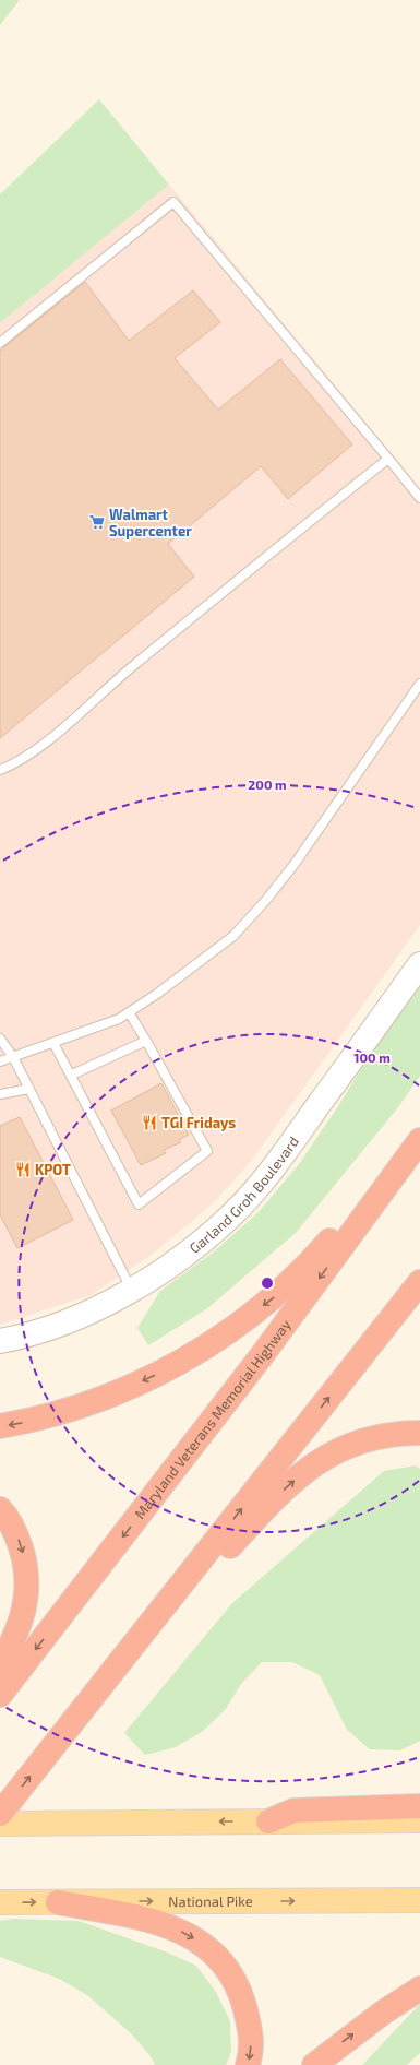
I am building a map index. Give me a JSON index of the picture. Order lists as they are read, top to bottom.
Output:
{
  "streets": {
    "highway": ["Maryland Veterans Memorial Highway"],
    "main road": ["National Pike"],
    "street": ["Garland Groh Boulevard"]
  },
  "places": {
    "supermarket": ["Walmart Supercenter"],
    "restaurant": ["TGI Fridays", "KPOT"]
  },
  "rings": ["200 m", "100 m"]
}
